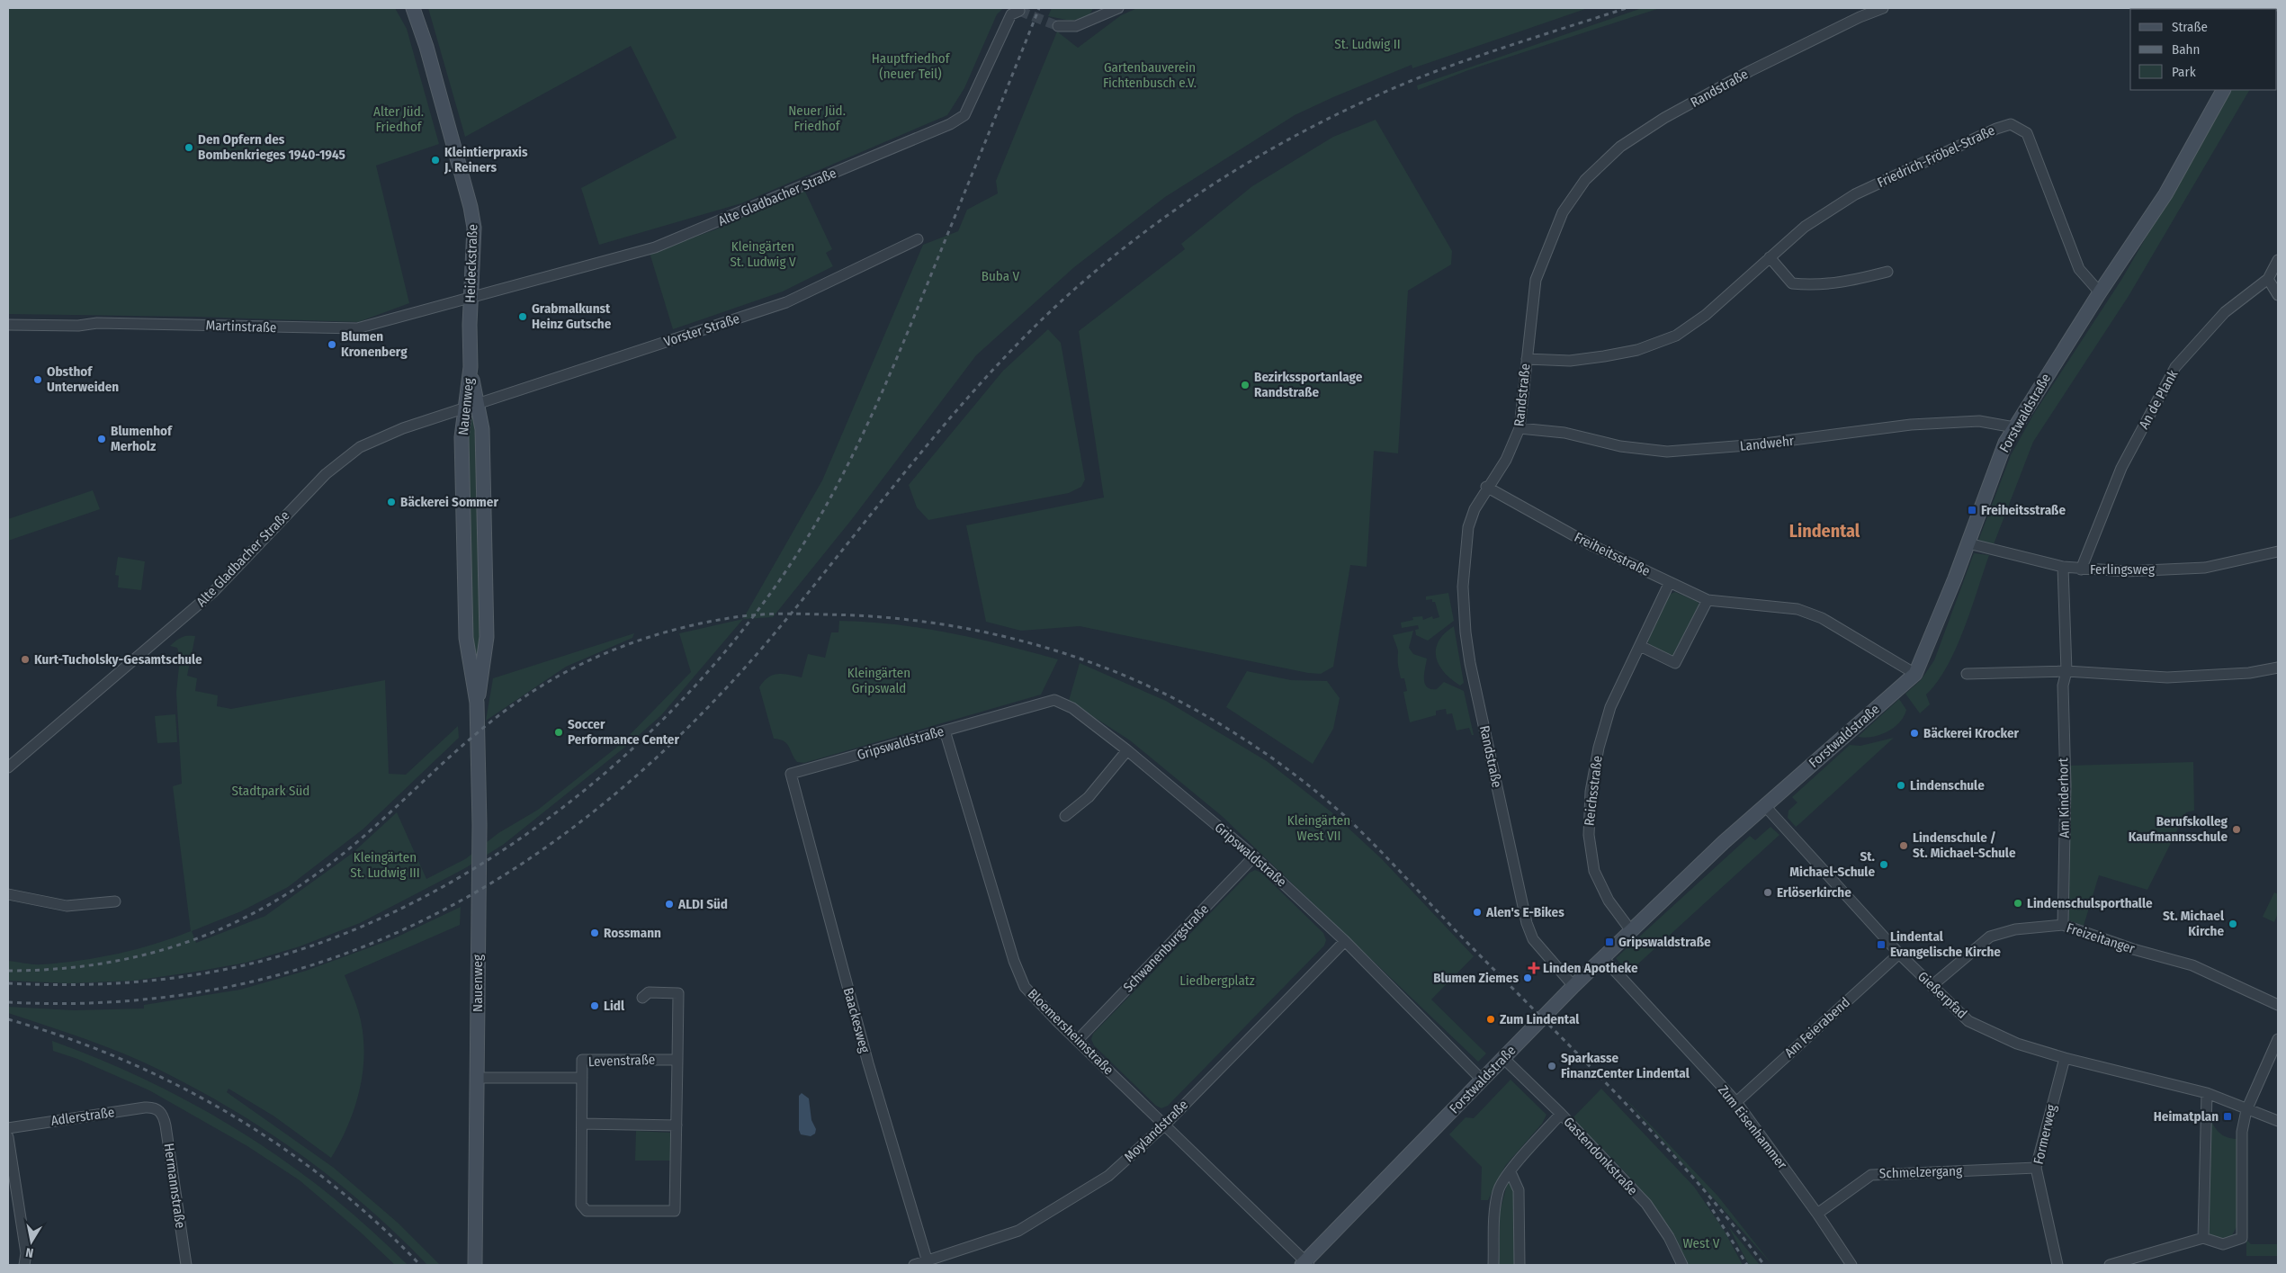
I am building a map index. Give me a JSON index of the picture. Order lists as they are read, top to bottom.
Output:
{
  "streets": {
    "street": [
      "Randstraße",
      "Friedrich-Fröbel-Straße",
      "Alte Gladbacher Straße",
      "Heideckstraße",
      "Martinstraße",
      "Vorster Straße",
      "An de Plank",
      "Nauenweg",
      "Forstwaldstraße",
      "Landwehr",
      "Freiheitsstraße",
      "Ferlingsweg",
      "Gripswaldstraße",
      "Reichsstraße",
      "Am Kinderhort",
      "Freizeitanger",
      "Schwanenburgstraße",
      "Gießerpfad",
      "Baackesweg",
      "Am Feierabend",
      "Bloemersheimstraße",
      "Levenstraße",
      "Adlerstraße",
      "Zum Eisenhammer",
      "Moylandstraße",
      "Formerweg",
      "Gastendonkstraße",
      "Schmelzergang",
      "Hermannstraße"
    ]
  },
  "crossings": [
    ["Randstraße", "Friedrich-Fröbel-Straße"],
    ["Randstraße", "Forstwaldstraße"],
    ["Randstraße", "Landwehr"],
    ["Randstraße", "Freiheitsstraße"],
    ["Friedrich-Fröbel-Straße", "Forstwaldstraße"],
    ["Alte Gladbacher Straße", "Heideckstraße"],
    ["Alte Gladbacher Straße", "Martinstraße"],
    ["Alte Gladbacher Straße", "Vorster Straße"],
    ["Alte Gladbacher Straße", "Nauenweg"],
    ["Heideckstraße", "Martinstraße"],
    ["Heideckstraße", "Nauenweg"],
    ["Vorster Straße", "Nauenweg"],
    ["An de Plank", "Ferlingsweg"],
    ["Nauenweg", "Levenstraße"],
    ["Forstwaldstraße", "Landwehr"],
    ["Forstwaldstraße", "Freiheitsstraße"],
    ["Forstwaldstraße", "Ferlingsweg"],
    ["Forstwaldstraße", "Gripswaldstraße"],
    ["Forstwaldstraße", "Reichsstraße"],
    ["Forstwaldstraße", "Gießerpfad"],
    ["Forstwaldstraße", "Bloemersheimstraße"],
    ["Forstwaldstraße", "Zum Eisenhammer"],
    ["Forstwaldstraße", "Gastendonkstraße"],
    ["Freiheitsstraße", "Reichsstraße"],
    ["Gripswaldstraße", "Schwanenburgstraße"],
    ["Gripswaldstraße", "Baackesweg"],
    ["Gripswaldstraße", "Bloemersheimstraße"],
    ["Gripswaldstraße", "Moylandstraße"],
    ["Am Kinderhort", "Freizeitanger"],
    ["Freizeitanger", "Gießerpfad"],
    ["Schwanenburgstraße", "Bloemersheimstraße"],
    ["Gießerpfad", "Am Feierabend"],
    ["Gießerpfad", "Formerweg"],
    ["Baackesweg", "Moylandstraße"],
    ["Am Feierabend", "Zum Eisenhammer"],
    ["Bloemersheimstraße", "Moylandstraße"],
    ["Adlerstraße", "Hermannstraße"],
    ["Zum Eisenhammer", "Schmelzergang"],
    ["Formerweg", "Schmelzergang"]
  ],
  "districts": ["Lindental"],
  "parks": [
    "St. Ludwig II",
    "Hauptfriedhof (neuer Teil)",
    "Gartenbauverein Fichtenbusch e.V.",
    "Neuer Jüd. Friedhof",
    "Alter Jüd. Friedhof",
    "Kleingärten St. Ludwig V",
    "Buba V",
    "Kleingärten Gripswald",
    "Stadtpark Süd",
    "Kleingärten West VII",
    "Kleingärten St. Ludwig III",
    "Liedbergplatz",
    "West V"
  ],
  "places": {
    "other": [
      "Den Opfern des Bombenkrieges 1940-1945",
      "Kleintierpraxis J. Reiners",
      "Grabmalkunst Heinz Gutsche",
      "Blumen Kronenberg",
      "Obsthof Unterweiden",
      "Bezirkssportanlage Randstraße",
      "Blumenhof Merholz",
      "Bäckerei Sommer",
      "Kurt-Tucholsky-Gesamtschule",
      "Soccer Performance Center",
      "Bäckerei Krocker",
      "Lindenschule",
      "Berufskolleg Kaufmannsschule",
      "Lindenschule / St. Michael-Schule",
      "St. Michael-Schule",
      "Erlöserkirche",
      "Lindenschulsporthalle",
      "ALDI Süd",
      "Alen's E-Bikes",
      "St. Michael Kirche",
      "Rossmann",
      "Blumen Ziemes",
      "Lidl",
      "Zum Lindental",
      "Sparkasse FinanzCenter Lindental"
    ],
    "transit": [
      "Freiheitsstraße",
      "Gripswaldstraße",
      "Lindental Evangelische Kirche",
      "Heimatplan"
    ],
    "health": ["Linden Apotheke"]
  },
  "legend": ["Straße", "Bahn", "Park"],
  "north": "bottom"
}
